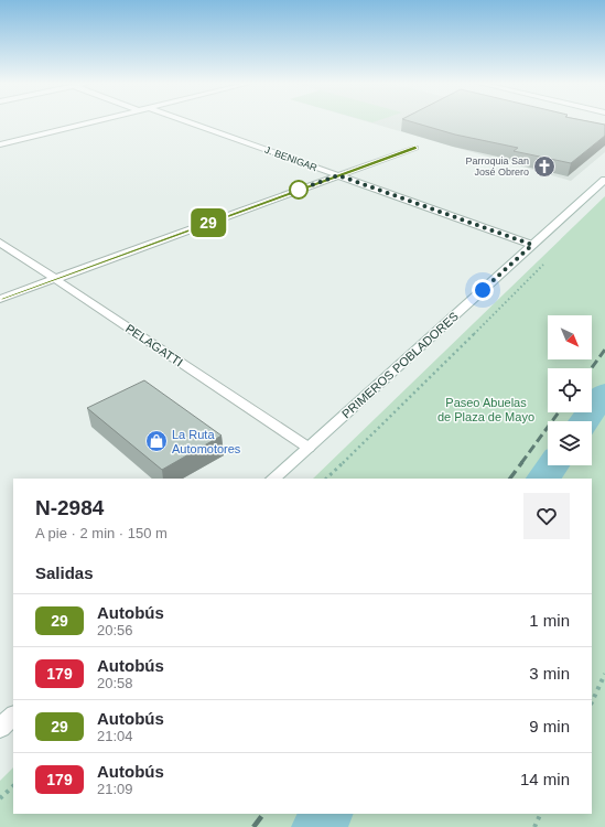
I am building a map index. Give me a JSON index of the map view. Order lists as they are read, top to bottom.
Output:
{
  "streets": {
    "street": ["J. BENIGAR", "PELAGATTI", "PRIMEROS POBLADORES"]
  },
  "crossings": [
    ["J. BENIGAR", "PRIMEROS POBLADORES"],
    ["PELAGATTI", "PRIMEROS POBLADORES"]
  ],
  "parks": ["Paseo Abuelas de Plaza de Mayo"],
  "places": {
    "church": ["Parroquia San José Obrero"],
    "shop": ["La Ruta Automotores"]
  },
  "lines": ["bus line 29"],
  "north": "bottom right",
  "page": {
    "on_map": "29",
    "heading": [
      ["N-2984", "A pie · 2 min · 150 m"],
      "Salidas"
    ],
    "list": [
      {
        "mark": "29",
        "name": "Autobús",
        "note": "20:56",
        "value": "1 min"
      },
      {
        "mark": "179",
        "name": "Autobús",
        "note": "20:58",
        "value": "3 min"
      },
      {
        "mark": "29",
        "name": "Autobús",
        "note": "21:04",
        "value": "9 min"
      },
      {
        "mark": "179",
        "name": "Autobús",
        "note": "21:09",
        "value": "14 min"
      }
    ]
  }
}
